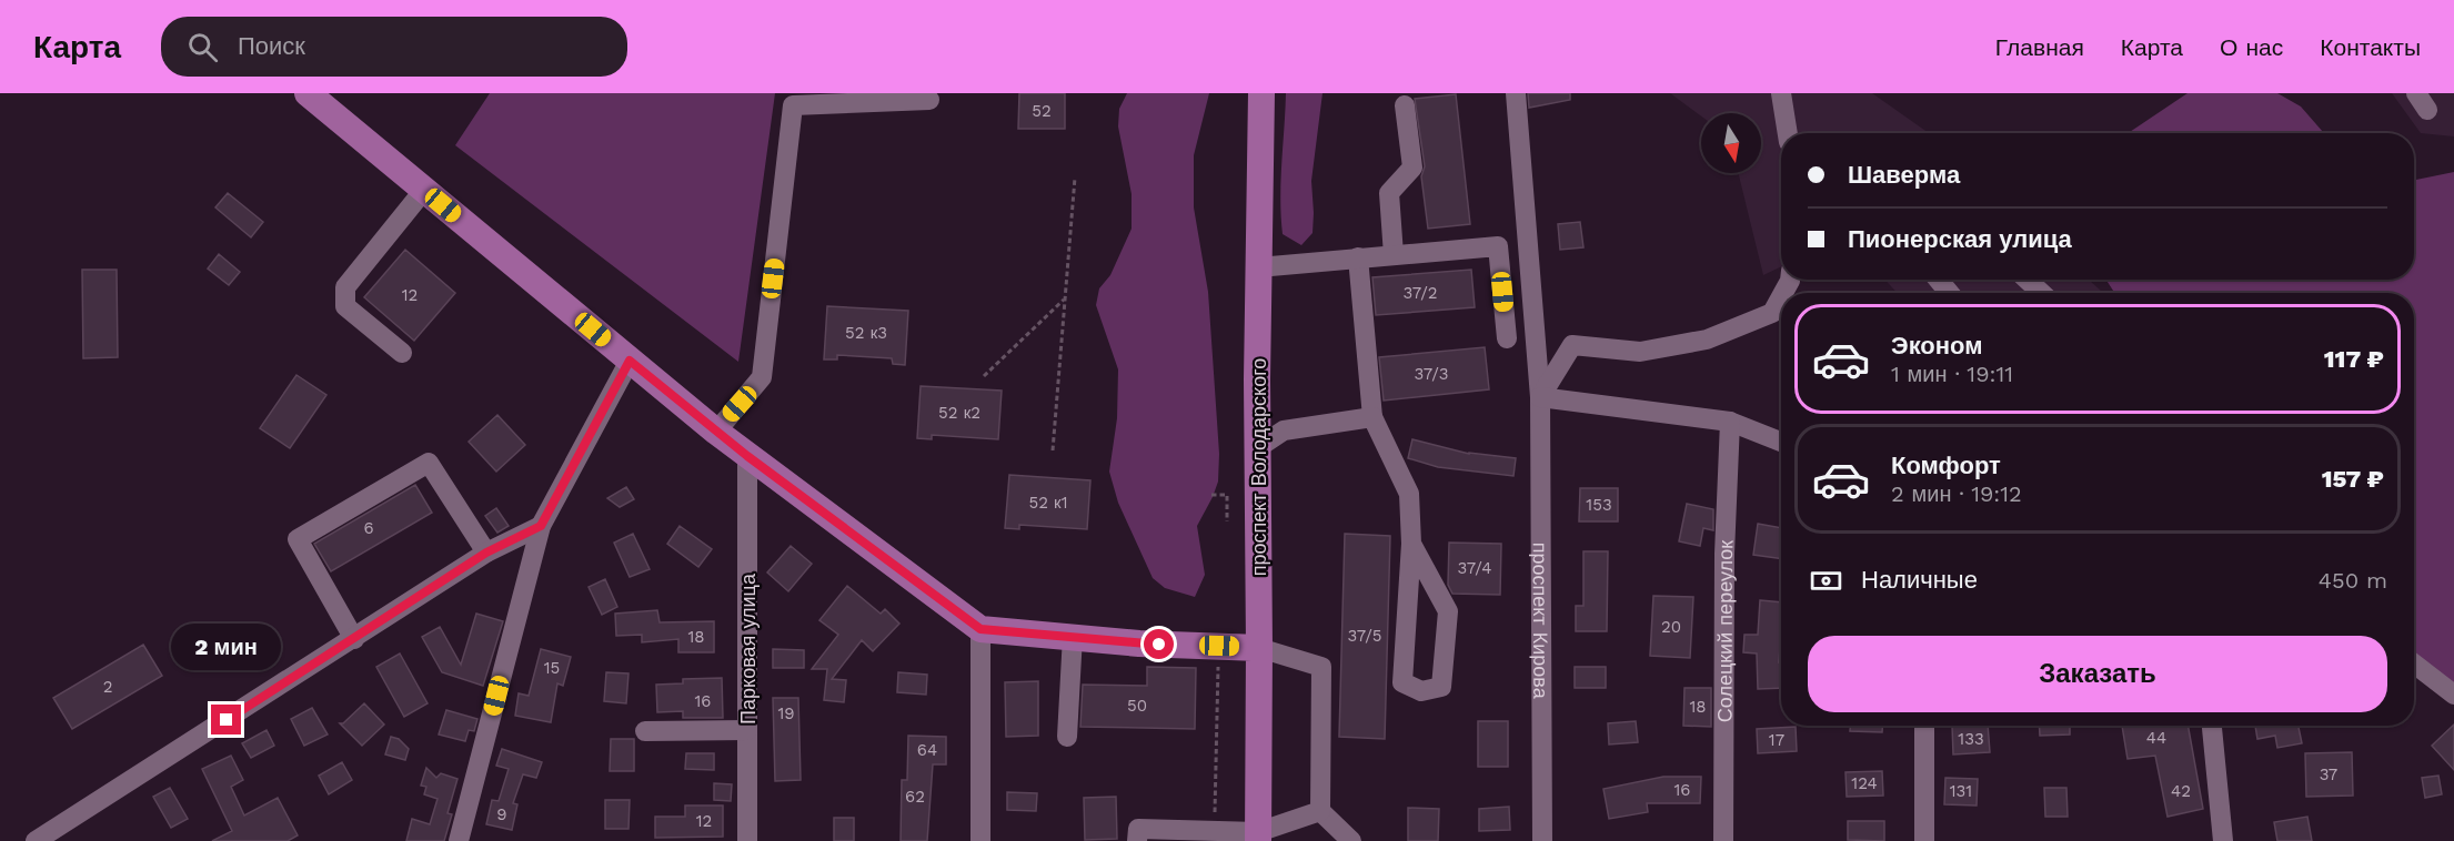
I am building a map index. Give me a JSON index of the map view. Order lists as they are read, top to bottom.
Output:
{
  "streets": {
    "main road": ["проспект Володарского"],
    "street": ["проспект Кирова", "Солецкий переулок", "Парковая улица"]
  },
  "house_numbers": [
    "52",
    "37/2",
    "12",
    "52 к3",
    "37/3",
    "52 к2",
    "52 к1",
    "153",
    "6",
    "37/4",
    "20",
    "37/5",
    "18",
    "15",
    "2",
    "16",
    "50",
    "18",
    "19",
    "44",
    "133",
    "17",
    "64",
    "37",
    "124",
    "16",
    "131",
    "42",
    "62",
    "9",
    "12"
  ],
  "north": "bottom",
  "page": {
    "header": "Карта",
    "search": "Поиск",
    "nav": [
      "Главная",
      "Карта",
      "О нас",
      "Контакты"
    ],
    "banner": ["Шаверма", "Пионерская улица"],
    "list": [
      {
        "name": "Эконом",
        "note": "1 мин · 19:11",
        "value": "117 ₽"
      },
      {
        "name": "Комфорт",
        "note": "2 мин · 19:12",
        "value": "157 ₽"
      }
    ],
    "pay": ["Наличные", "450 m"],
    "buttons": "Заказать",
    "bubble": "2 мин"
  }
}
